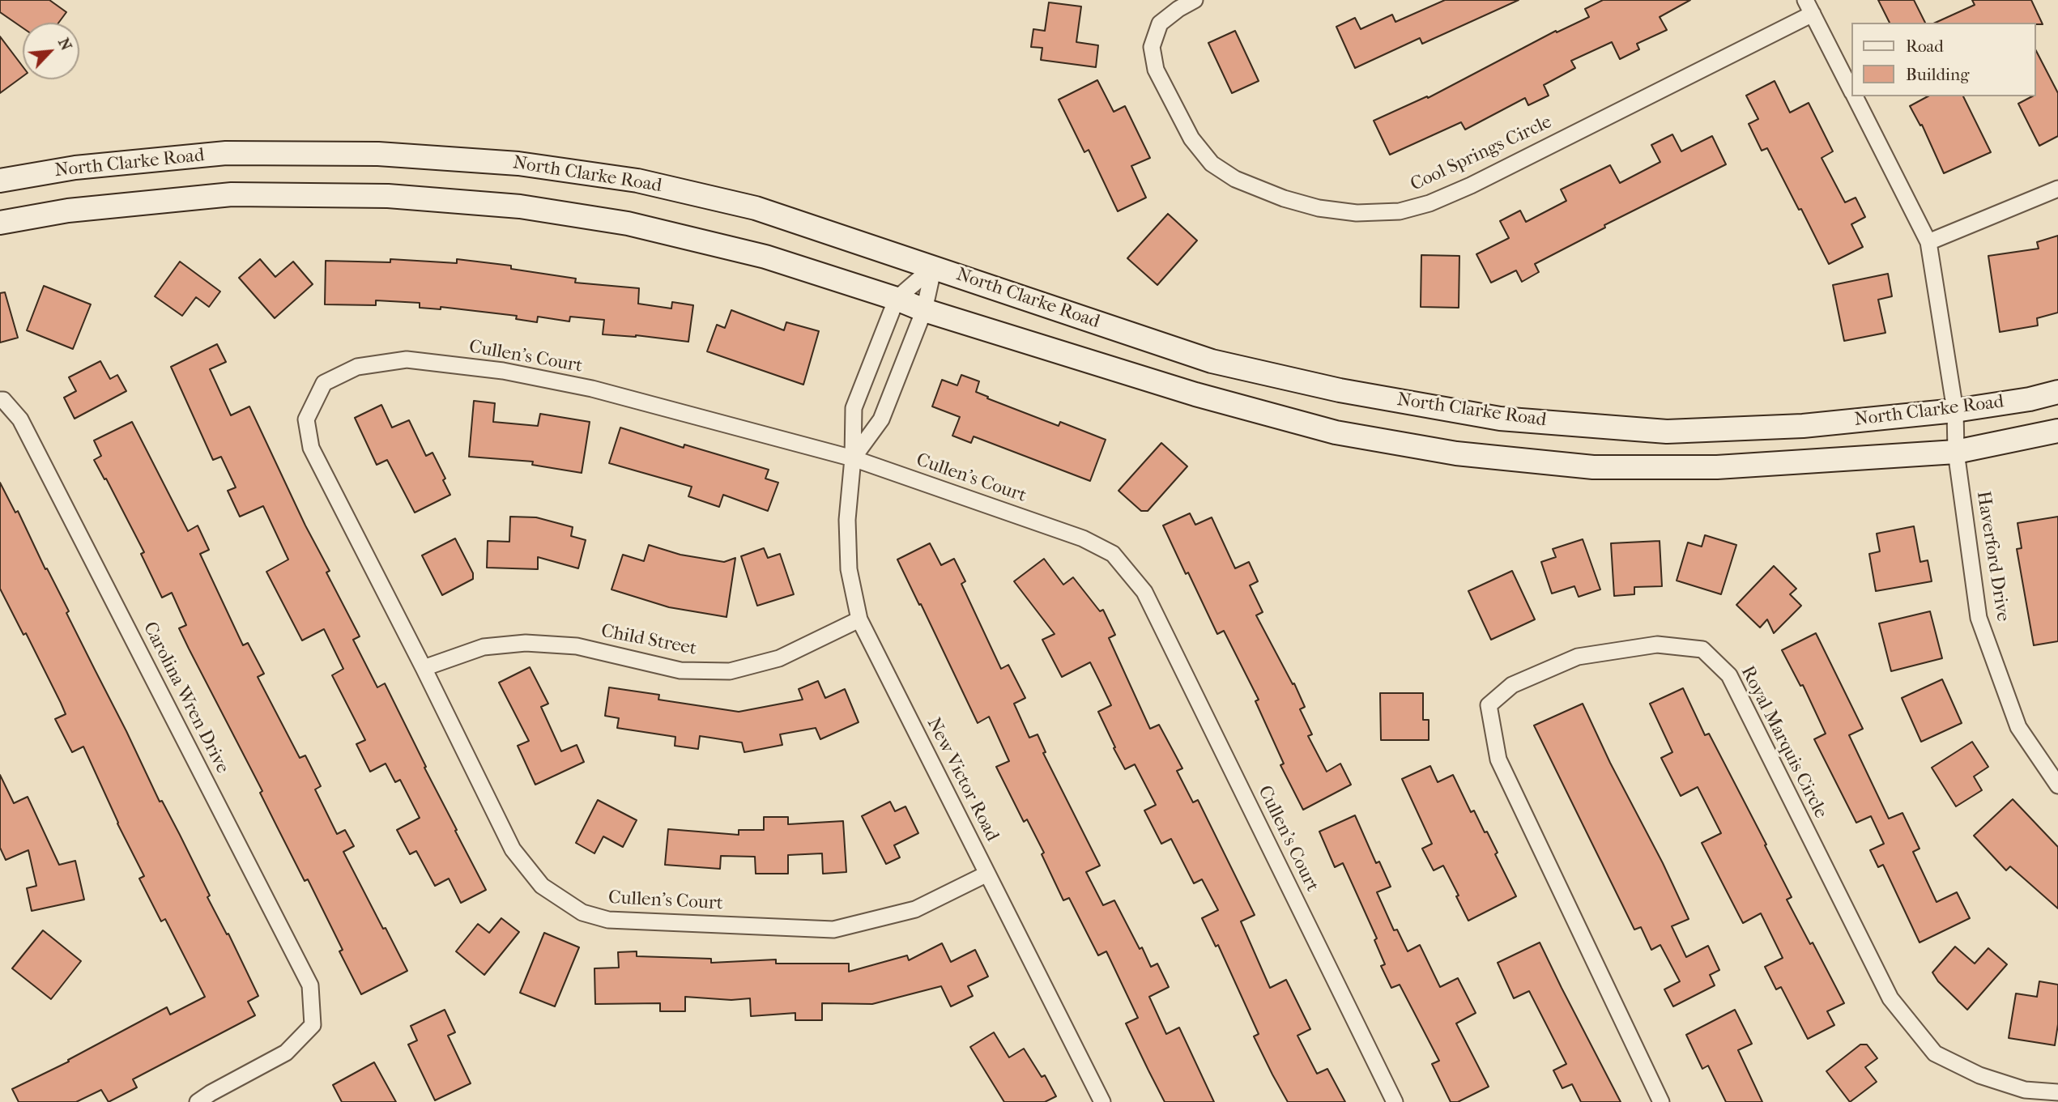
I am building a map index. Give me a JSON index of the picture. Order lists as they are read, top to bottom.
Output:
{
  "streets": {
    "street": [
      "Cool Springs Circle",
      "North Clarke Road",
      "Cullen's Court",
      "Haverford Drive",
      "Child Street",
      "Carolina Wren Drive",
      "Royal Marquis Circle",
      "New Victor Road"
    ]
  },
  "crossings": [
    ["Cool Springs Circle", "Haverford Drive"],
    ["North Clarke Road", "Haverford Drive"],
    ["North Clarke Road", "New Victor Road"],
    ["Cullen's Court", "Child Street"],
    ["Cullen's Court", "New Victor Road"],
    ["Child Street", "New Victor Road"]
  ],
  "legend": ["Road", "Building"],
  "north": "top right"
}
